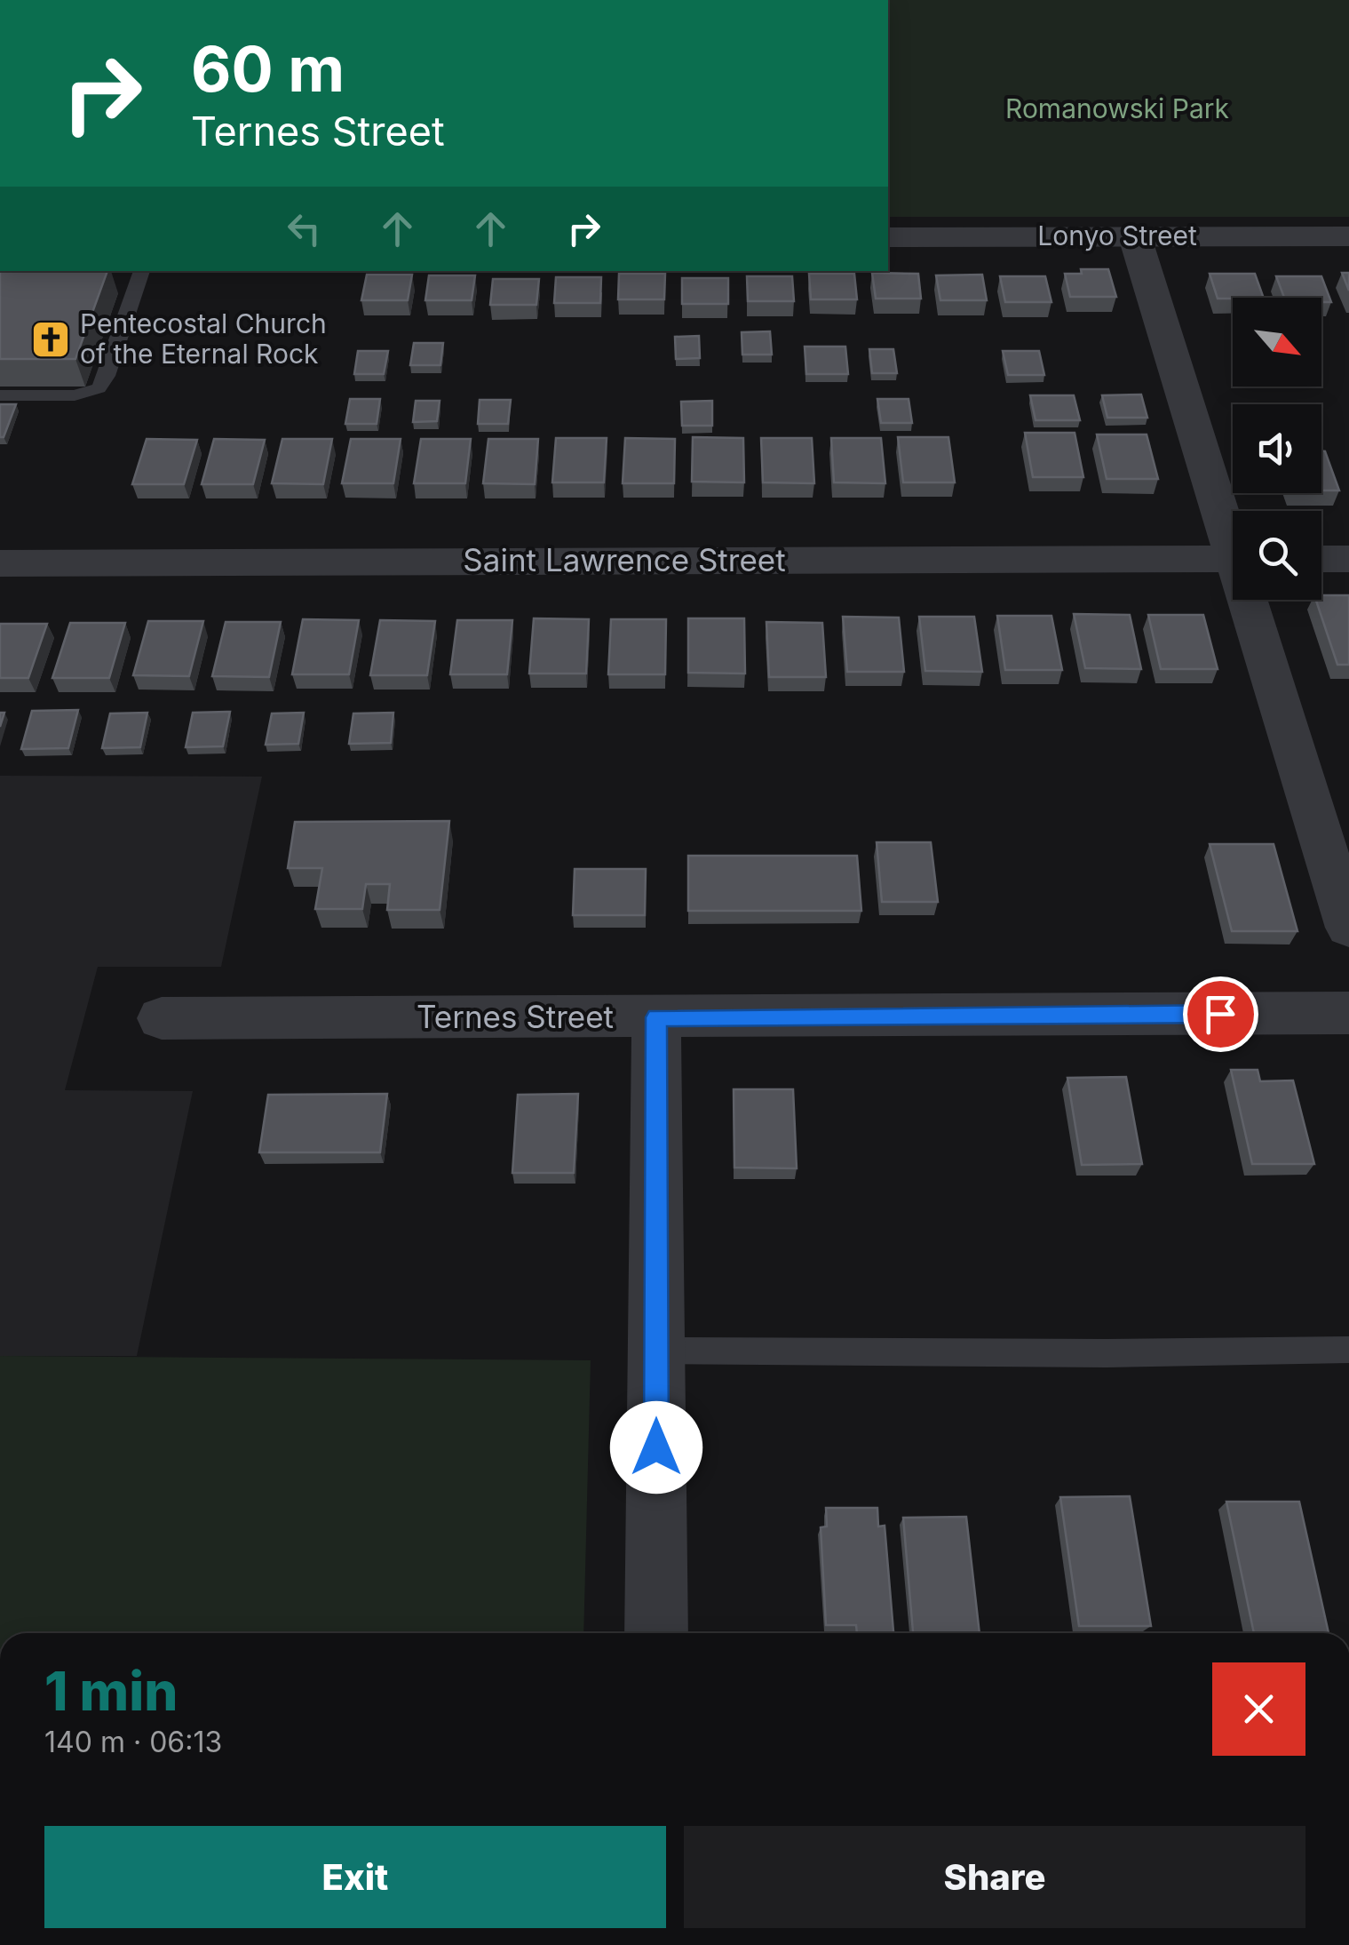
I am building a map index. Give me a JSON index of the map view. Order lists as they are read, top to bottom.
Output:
{
  "streets": {
    "street": ["Lonyo Street", "Saint Lawrence Street", "Ternes Street"]
  },
  "parks": ["Romanowski Park"],
  "places": {
    "church": ["Pentecostal Church of the Eternal Rock"]
  },
  "north": "bottom right",
  "page": {
    "turn": ["60 m", "Ternes Street"],
    "heading": ["1 min", "140 m · 06:13"],
    "buttons": ["Exit", "Share"]
  }
}
